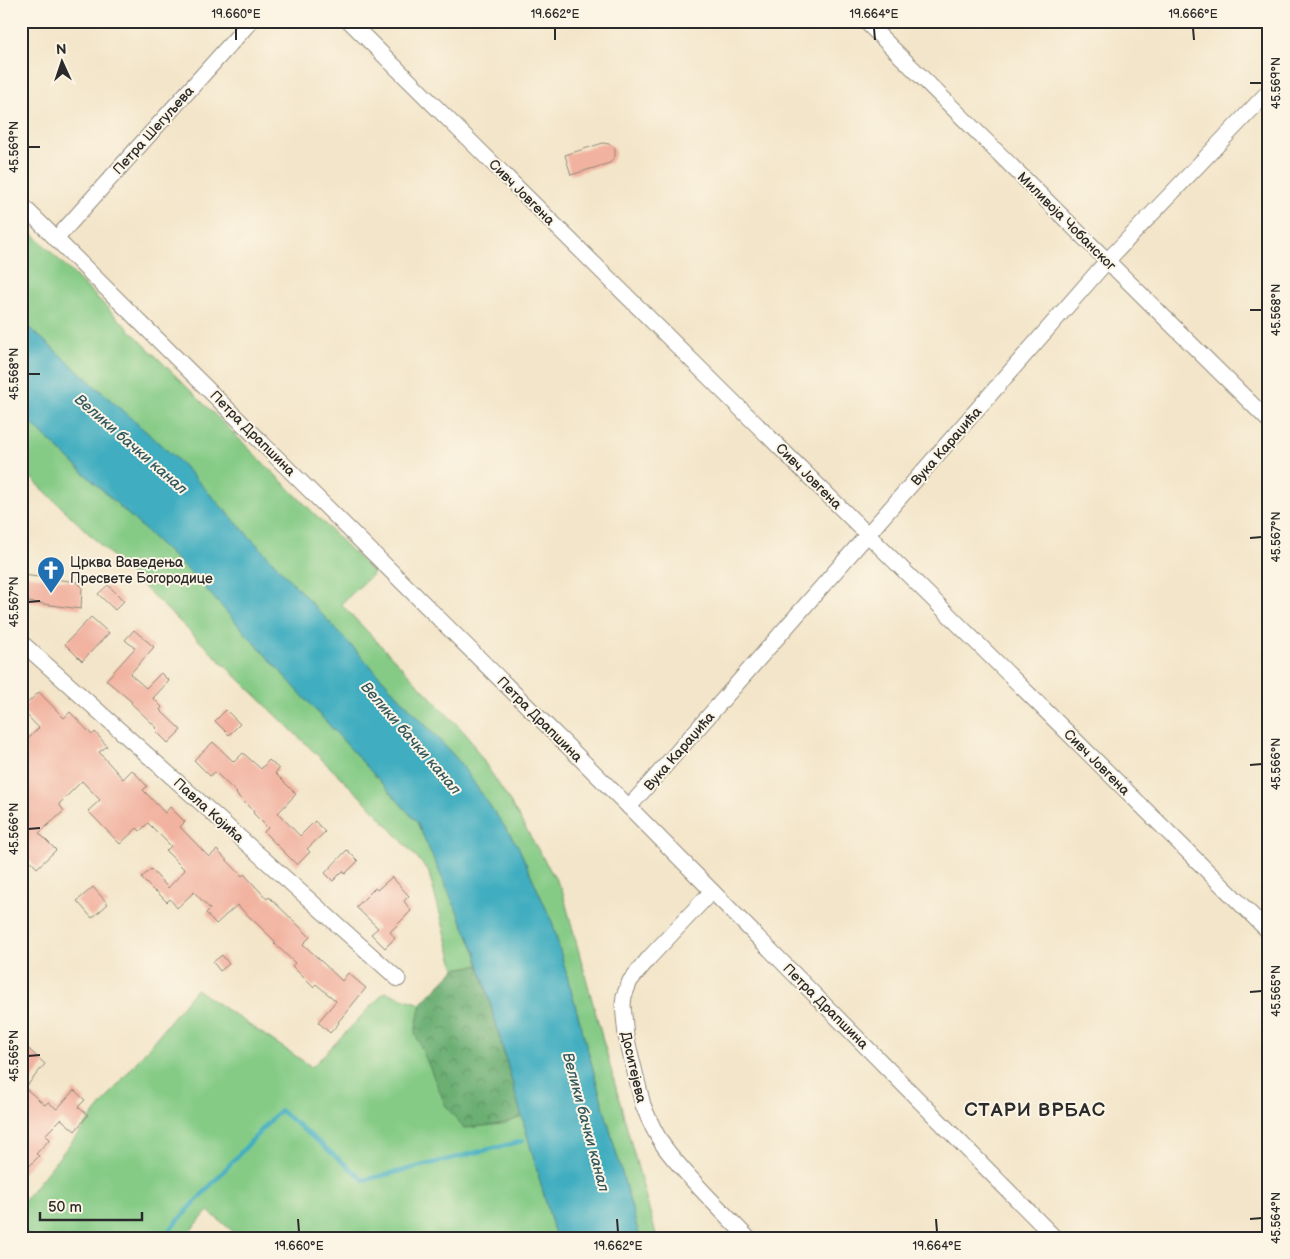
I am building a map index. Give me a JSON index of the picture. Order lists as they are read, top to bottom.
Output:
{
  "streets": {
    "street": [
      "Петра Шегуљева",
      "Сивч Јовгена",
      "Миливоја Чобанског",
      "Петра Драпшина",
      "Вука Караџића",
      "Павла Којића",
      "Доситејева"
    ]
  },
  "crossings": [
    ["Петра Шегуљева", "Петра Драпшина"],
    ["Сивч Јовгена", "Вука Караџића"],
    ["Миливоја Чобанског", "Вука Караџића"],
    ["Петра Драпшина", "Вука Караџића"],
    ["Петра Драпшина", "Доситејева"]
  ],
  "districts": ["СТАРИ ВРБАС"],
  "water": ["Велики бачки канал"],
  "places": {
    "church": ["Црква Ваведења Пресвете Богородице"]
  },
  "scale_bar": "50 m",
  "north": "top",
  "coordinates": [
    "19.660°E",
    "19.662°E",
    "19.664°E",
    "19.666°E",
    "45.569°N",
    "45.568°N",
    "45.567°N",
    "45.566°N",
    "45.565°N",
    "45.564°N"
  ]
}
